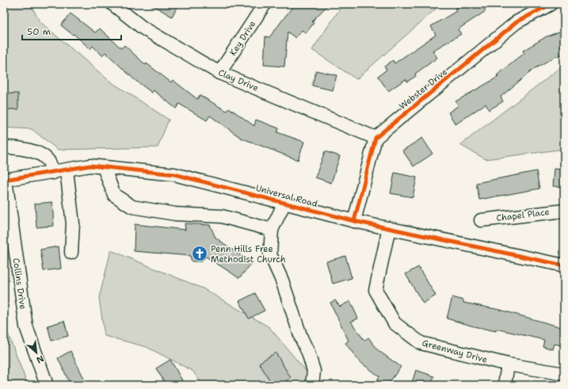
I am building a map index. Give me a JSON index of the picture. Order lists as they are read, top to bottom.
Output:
{
  "streets": {
    "street": [
      "Key Drive",
      "Clay Drive",
      "Webster Drive",
      "Universal Road",
      "Chapel Place",
      "Collins Drive",
      "Greenway Drive"
    ]
  },
  "crossings": [
    ["Key Drive", "Clay Drive"],
    ["Clay Drive", "Webster Drive"],
    ["Universal Road", "Collins Drive"],
    ["Universal Road", "Greenway Drive"]
  ],
  "places": {
    "church": ["Penn Hills Free Methodist Church"]
  },
  "scale_bar": "50 m",
  "north": "bottom right"
}
